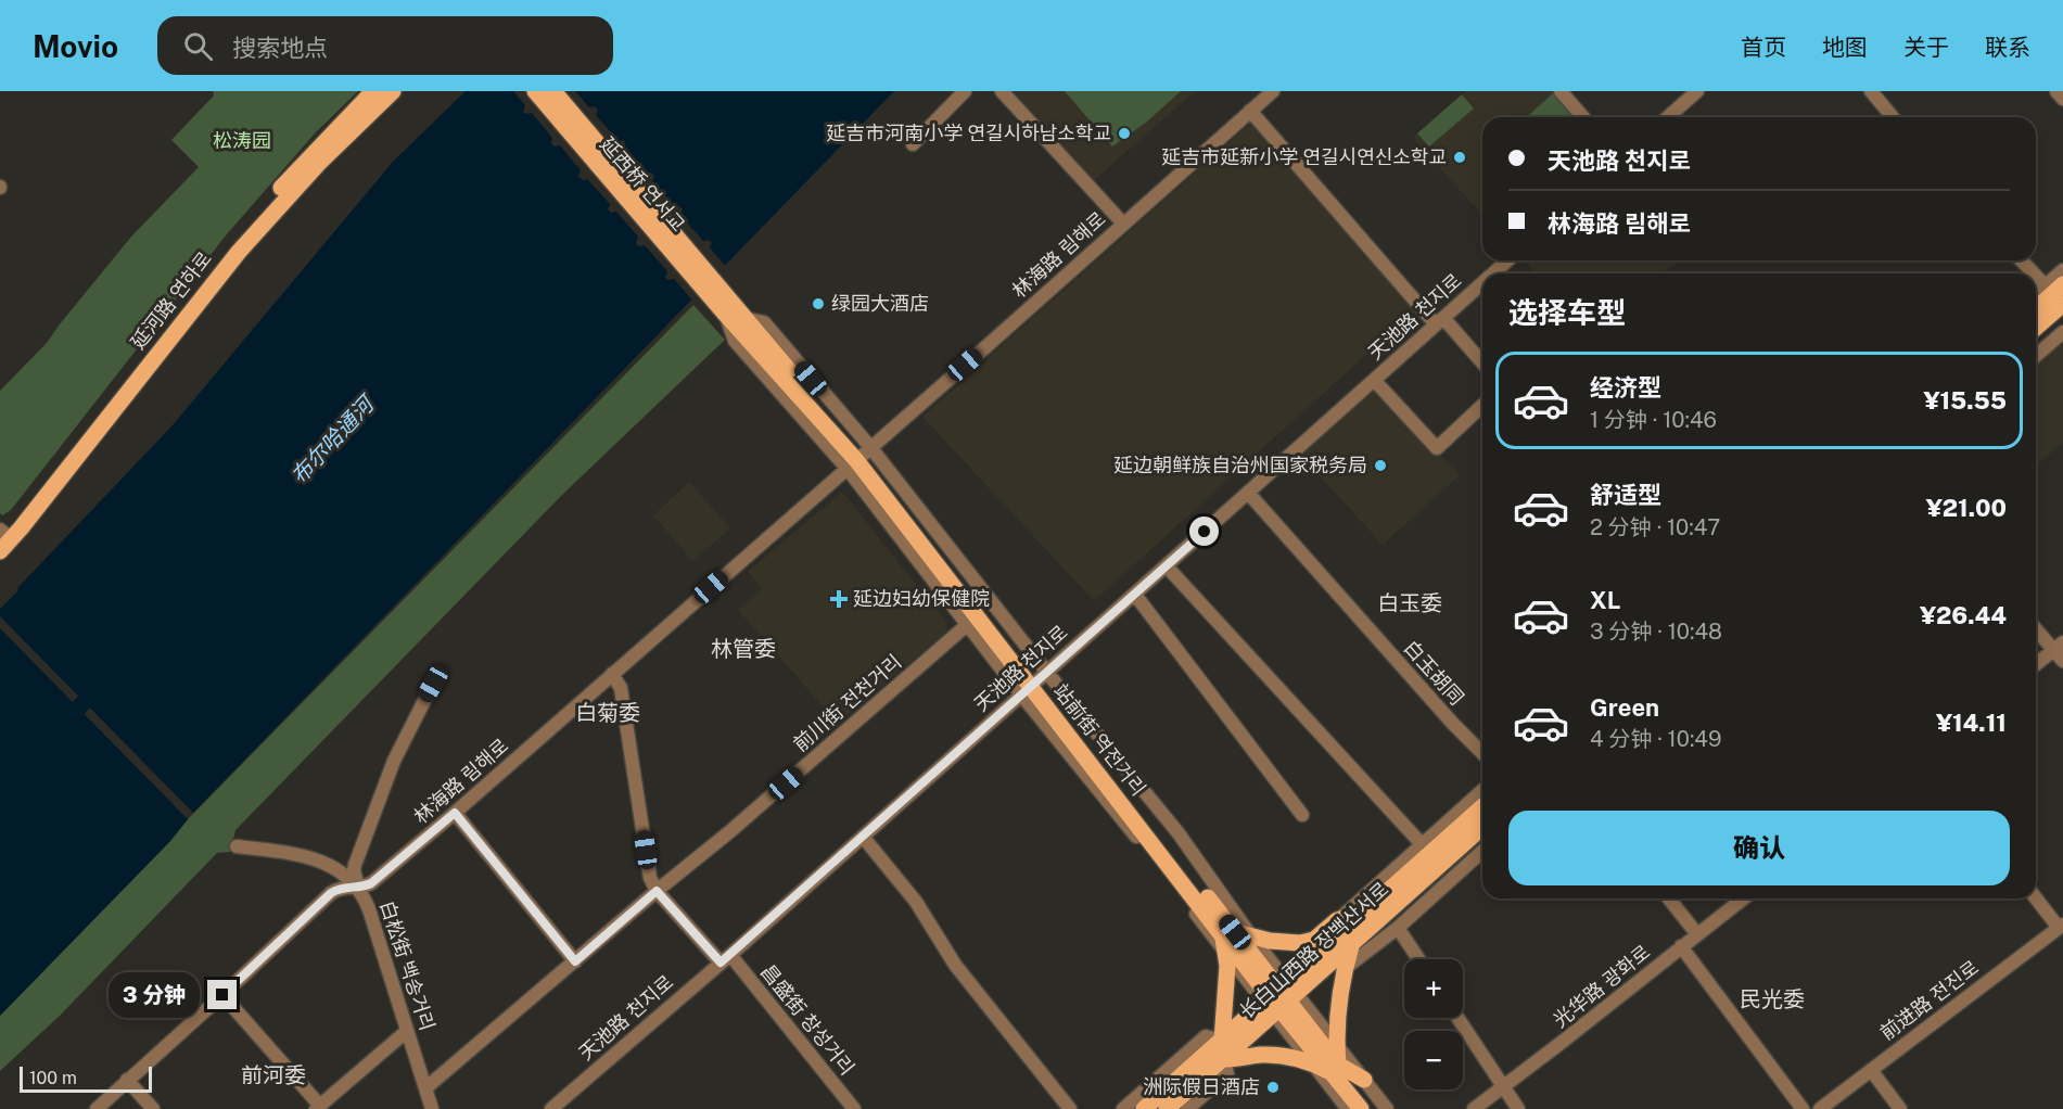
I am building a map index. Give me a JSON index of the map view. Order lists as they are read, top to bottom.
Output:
{
  "streets": {
    "main road": [
      "延西桥 연서교",
      "延河路 연하로",
      "站前街 역전거리",
      "长白山西路 장백산서로"
    ],
    "street": [
      "林海路 림해로",
      "天池路 천지로",
      "白玉胡同",
      "前川街 전천거리",
      "白松街 백송거리",
      "光华路 광화로",
      "前进路 전진로",
      "昌盛街 창성거리"
    ]
  },
  "crossings": [
    ["延西桥 연서교", "站前街 역전거리"],
    ["林海路 림해로", "站前街 역전거리"],
    ["林海路 림해로", "白松街 백송거리"],
    ["天池路 천지로", "白玉胡同"],
    ["天池路 천지로", "站前街 역전거리"],
    ["天池路 천지로", "昌盛街 창성거리"],
    ["前川街 전천거리", "站前街 역전거리"],
    ["前川街 전천거리", "白松街 백송거리"],
    ["前川街 전천거리", "昌盛街 창성거리"],
    ["站前街 역전거리", "长白山西路 장백산서로"]
  ],
  "districts": [
    "白玉委",
    "林管委",
    "白菊委",
    "民光委",
    "前河委"
  ],
  "water": ["布尔哈通河"],
  "parks": ["松涛园"],
  "places": {
    "other": [
      "延吉市河南小学 연길시하남소학교",
      "延吉市延新小学 연길시연신소학교",
      "绿园大酒店",
      "延边朝鲜族自治州国家税务局",
      "洲际假日酒店"
    ],
    "health": ["延边妇幼保健院"]
  },
  "scale_bar": "100 m",
  "page": {
    "header": "Movio",
    "search": "搜索地点",
    "nav": [
      "首页",
      "地图",
      "关于",
      "联系"
    ],
    "banner": ["天池路 천지로", "林海路 림해로"],
    "heading": "选择车型",
    "list": [
      {
        "name": "经济型",
        "note": "1 分钟 · 10:46",
        "value": "¥15.55"
      },
      {
        "name": "舒适型",
        "note": "2 分钟 · 10:47",
        "value": "¥21.00"
      },
      {
        "name": "XL",
        "note": "3 分钟 · 10:48",
        "value": "¥26.44"
      },
      {
        "name": "Green",
        "note": "4 分钟 · 10:49",
        "value": "¥14.11"
      }
    ],
    "buttons": "确认",
    "map_buttons": ["+", "−"],
    "bubble": "3 分钟",
    "scale": "100 m"
  }
}
